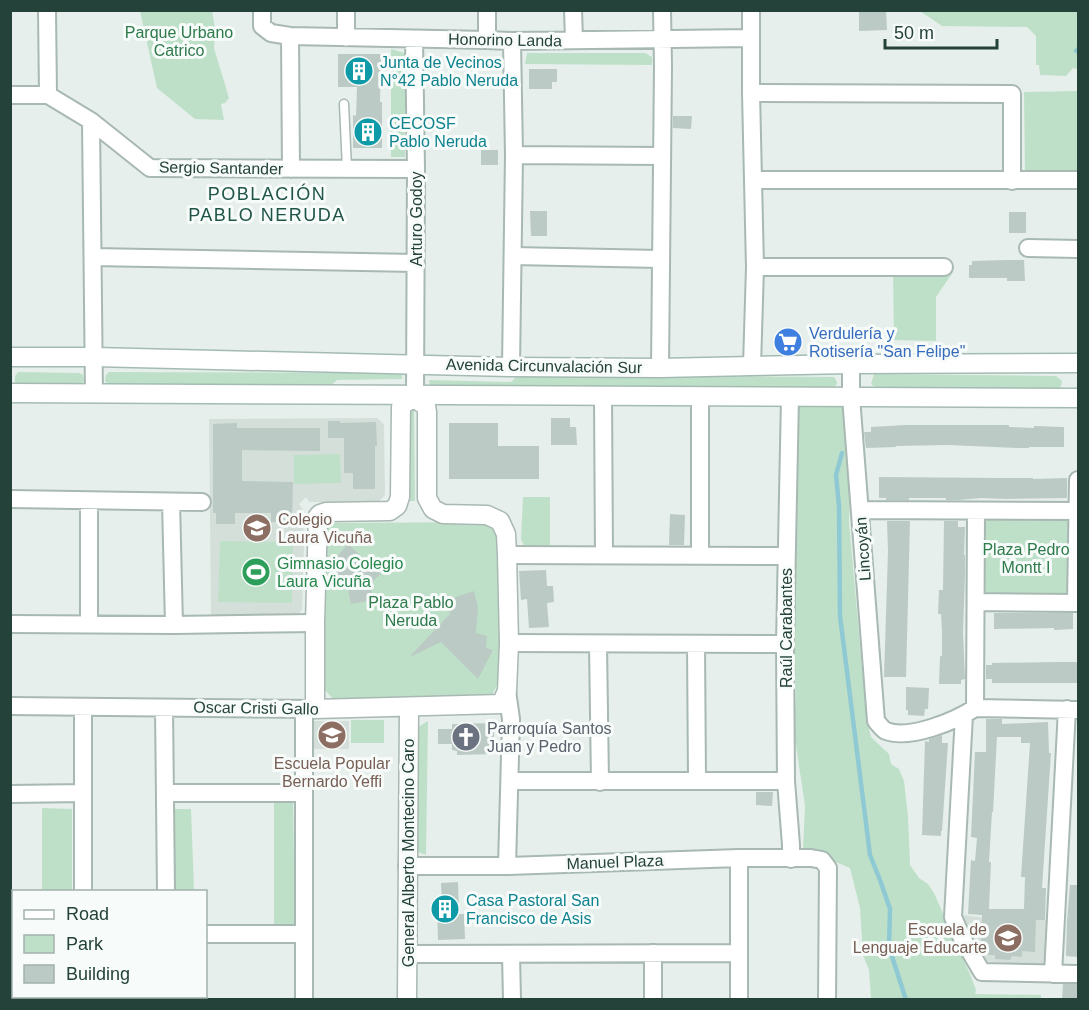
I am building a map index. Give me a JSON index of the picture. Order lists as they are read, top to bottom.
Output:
{
  "streets": {
    "main road": ["Avenida Circunvalación Sur", "Oscar Cristi Gallo", "General Alberto Montecino Caro"],
    "street": [
      "Honorino Landa",
      "Sergio Santander",
      "Arturo Godoy",
      "Lincoyán",
      "Raúl Carabantes",
      "Manuel Plaza"
    ]
  },
  "crossings": [
    ["Honorino Landa", "Arturo Godoy"],
    ["Sergio Santander", "Arturo Godoy"],
    ["Arturo Godoy", "Avenida Circunvalación Sur"],
    ["Avenida Circunvalación Sur", "Lincoyán"],
    ["Avenida Circunvalación Sur", "Raúl Carabantes"],
    ["Raúl Carabantes", "Manuel Plaza"],
    ["Oscar Cristi Gallo", "General Alberto Montecino Caro"],
    ["General Alberto Montecino Caro", "Manuel Plaza"]
  ],
  "districts": ["POBLACIÓN PABLO NERUDA"],
  "parks": ["Parque Urbano Catrico", "Plaza Pedro Montt I", "Plaza Pablo Neruda"],
  "places": {
    "building": ["Junta de Vecinos N°42 Pablo Neruda", "CECOSF Pablo Neruda", "Casa Pastoral San Francisco de Asis"],
    "supermarket": ["Verdulería y Rotisería \"San Felipe\""],
    "school or university": ["Colegio Laura Vicuña", "Escuela Popular Bernardo Yeffi", "Escuela de Lenguaje Educarte"],
    "sports": ["Gimnasio Colegio Laura Vicuña"],
    "church": ["Parroquía Santos Juan y Pedro"]
  },
  "legend": ["Road", "Park", "Building"],
  "scale_bar": "50 m"
}
